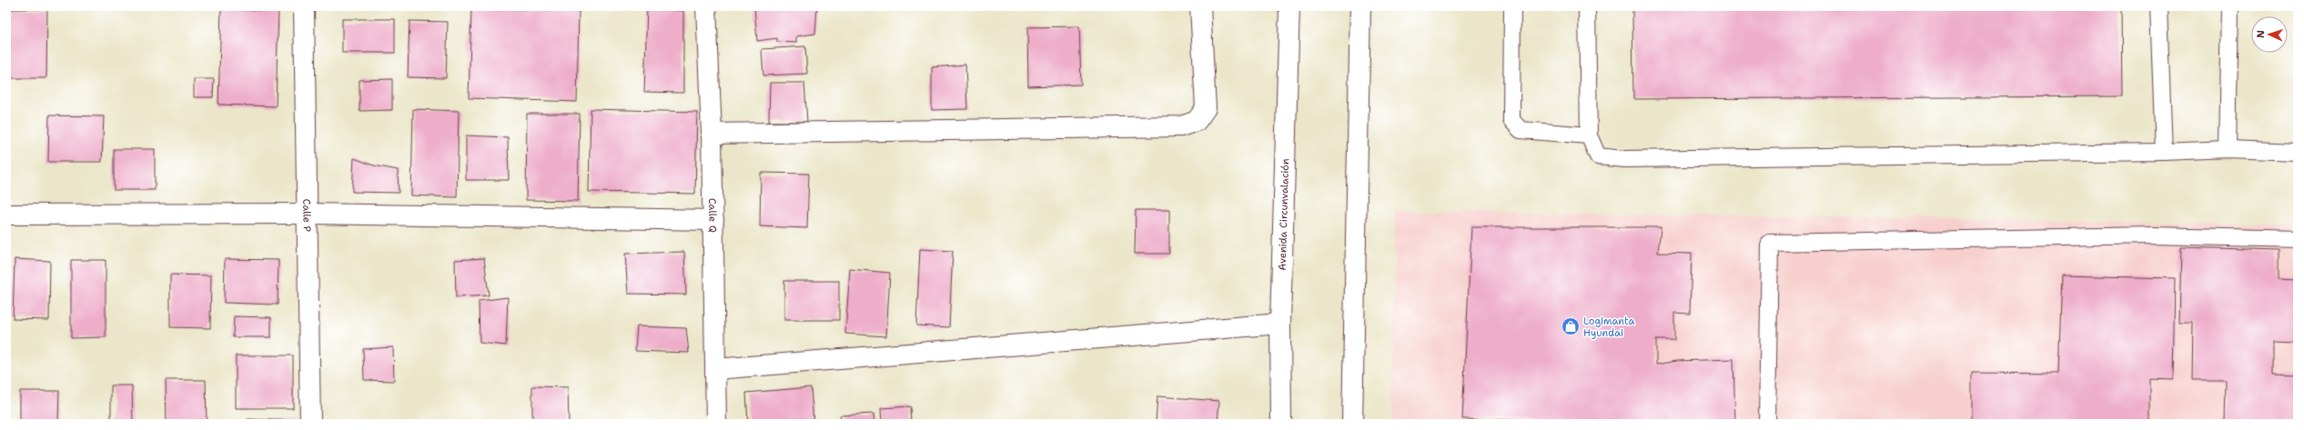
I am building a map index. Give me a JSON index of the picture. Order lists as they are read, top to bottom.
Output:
{
  "streets": {
    "main road": ["Calle P", "Calle Q", "Avenida Circunvalación"]
  },
  "places": {
    "shop": ["Logimanta Hyundai"]
  },
  "north": "left"
}
